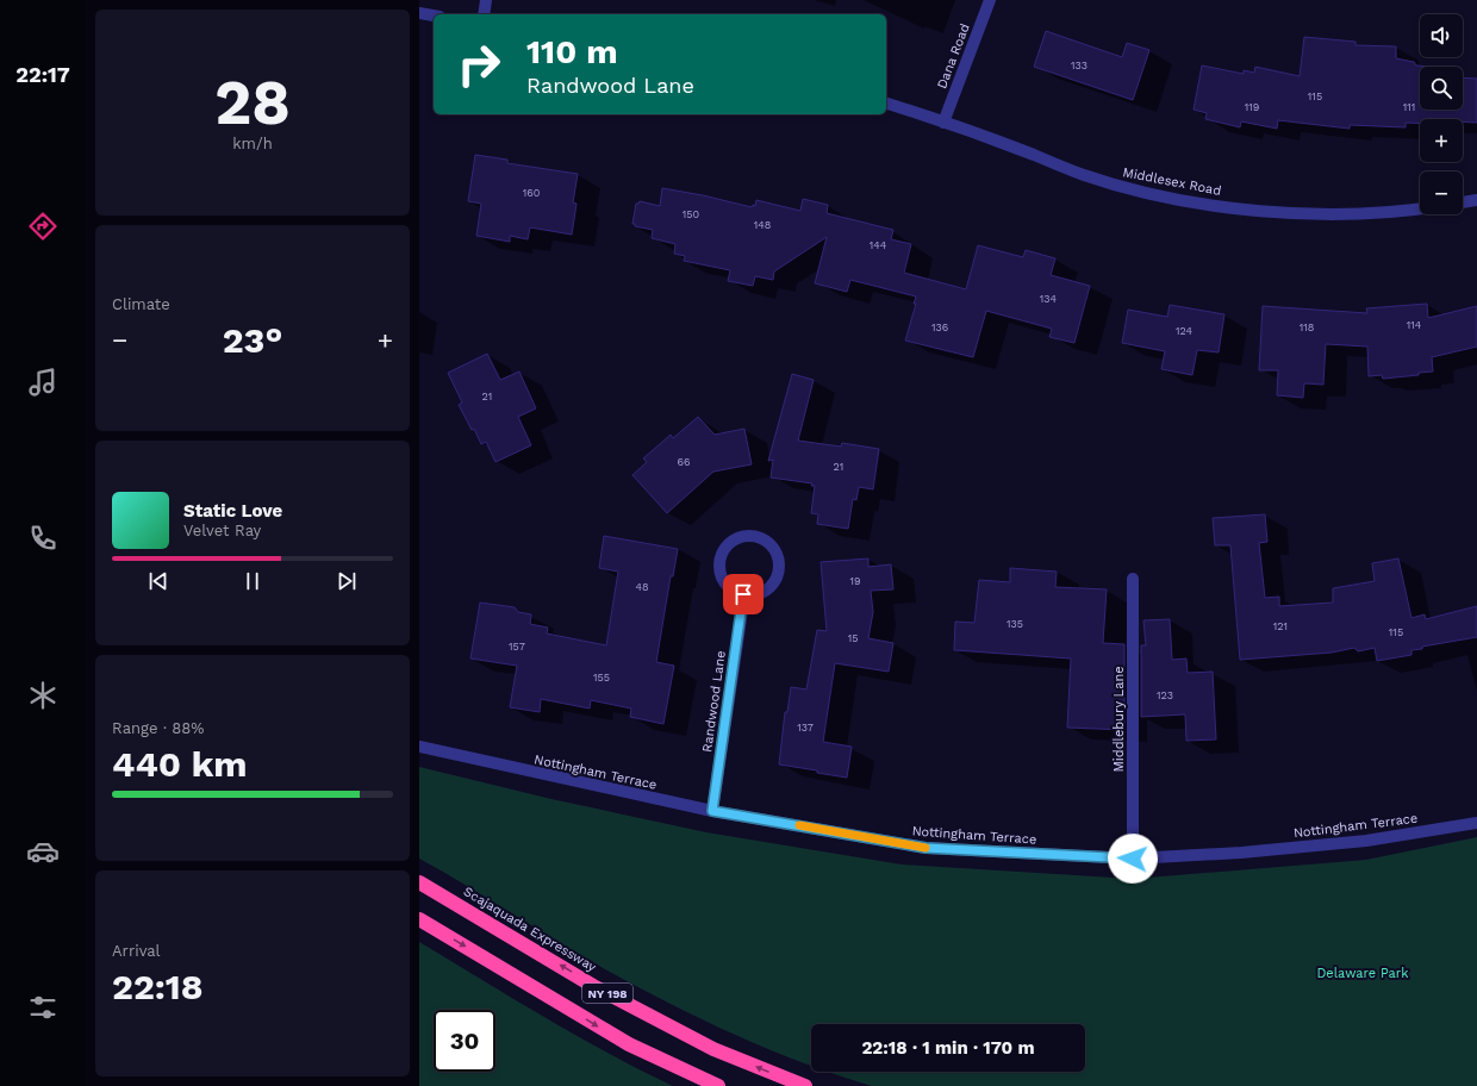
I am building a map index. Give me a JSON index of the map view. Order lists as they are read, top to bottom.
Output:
{
  "streets": {
    "highway": ["Scajaquada Expressway", "NY 198"],
    "street": [
      "Dana Road",
      "Middlesex Road",
      "Randwood Lane",
      "Middlebury Lane",
      "Nottingham Terrace"
    ]
  },
  "crossings": [
    ["Dana Road", "Middlesex Road"],
    ["Randwood Lane", "Nottingham Terrace"],
    ["Middlebury Lane", "Nottingham Terrace"]
  ],
  "parks": ["Delaware Park"],
  "house_numbers": [
    "133",
    "115",
    "119",
    "111",
    "160",
    "150",
    "148",
    "144",
    "134",
    "114",
    "136",
    "118",
    "124",
    "21",
    "66",
    "21",
    "19",
    "48",
    "135",
    "121",
    "115",
    "15",
    "157",
    "155",
    "123",
    "137"
  ],
  "page": {
    "tabs": "22:17",
    "tile": [
      ["28", "km/h"],
      "Climate",
      ["Range · 88%", "440 km"],
      ["Arrival", "22:18"]
    ],
    "map_buttons": ["+", "−"],
    "turn": ["110 m", "Randwood Lane"],
    "heat": ["−", "23°", "+"],
    "song": ["Static Love", "Velvet Ray"],
    "limit": "30",
    "trip": "22:18 · 1 min · 170 m"
  }
}
